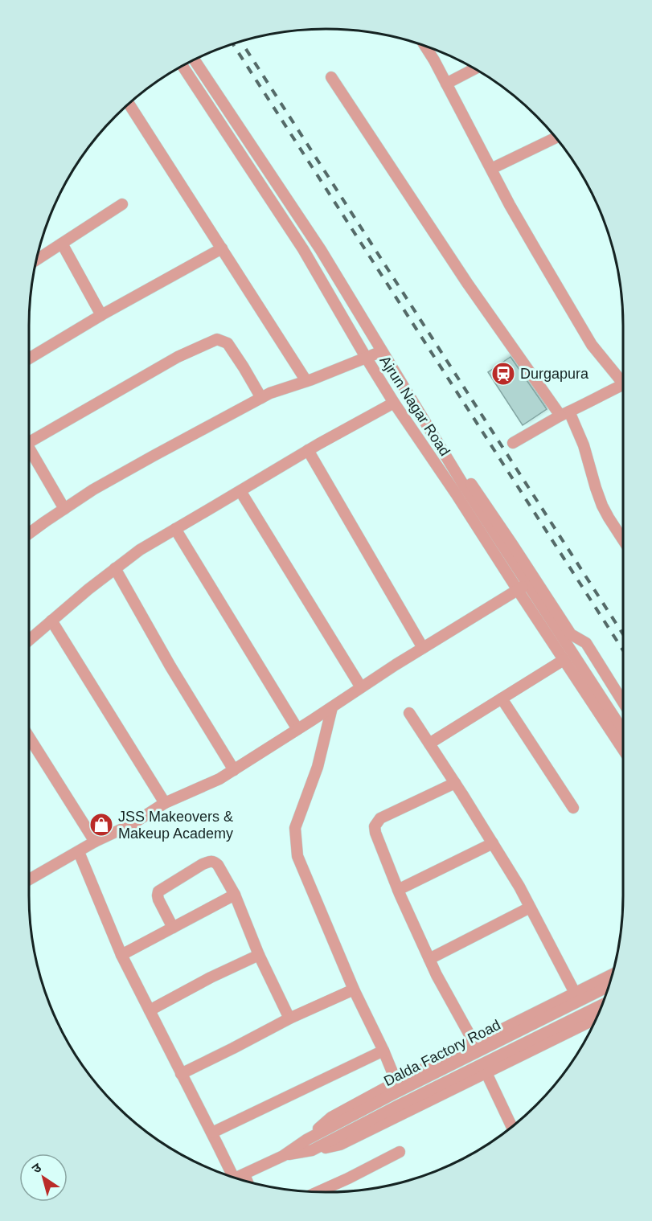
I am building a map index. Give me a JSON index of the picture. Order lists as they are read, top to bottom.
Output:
{
  "streets": {
    "street": ["Ajrun Nagar Road", "Dalda Factory Road"]
  },
  "places": {
    "station": ["Durgapura"],
    "shop": ["JSS Makeovers & Makeup Academy"]
  },
  "north": "top left"
}
